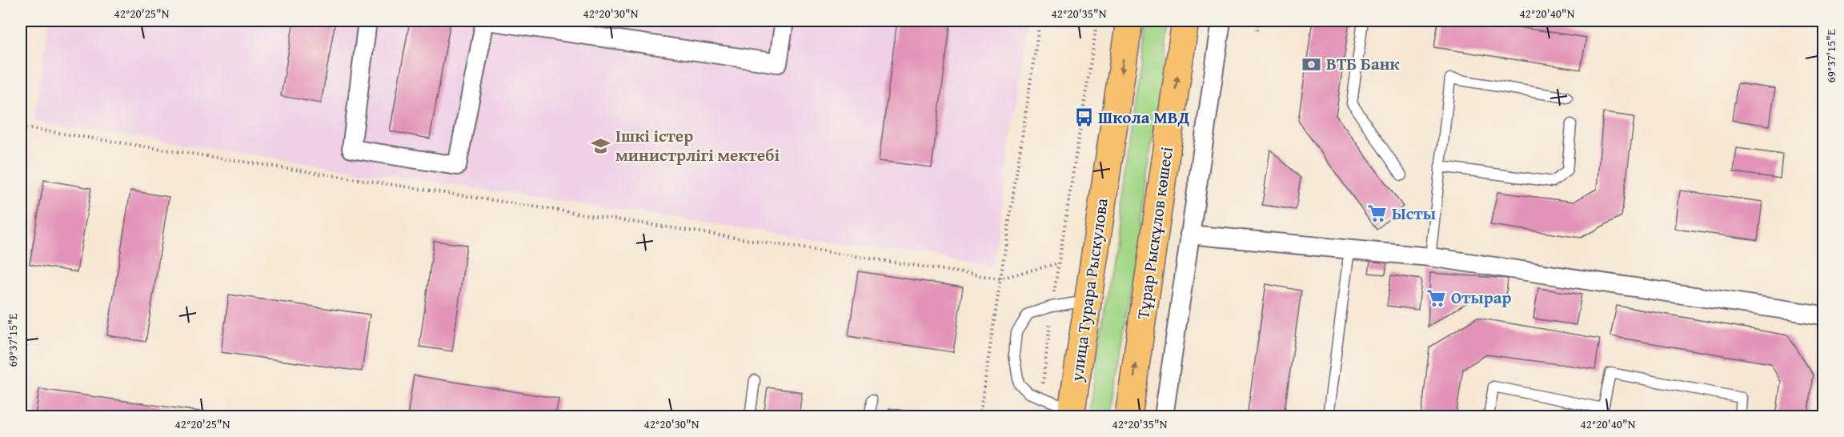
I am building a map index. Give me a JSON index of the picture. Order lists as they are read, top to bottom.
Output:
{
  "streets": {
    "main road": ["Тұрар Рыскұлов көшесі", "улица Турара Рыскулова"]
  },
  "one_way": ["Тұрар Рыскұлов көшесі", "улица Турара Рыскулова"],
  "places": {
    "bank": ["ВТБ Банк"],
    "bus stop": ["Школа МВД"],
    "school or university": ["Ішкі істер министрлігі мектебі"],
    "supermarket": ["Ысты", "Отырар"]
  },
  "coordinates": [
    "42°20'25\"N",
    "42°20'30\"N",
    "42°20'35\"N",
    "42°20'40\"N",
    "69°37'15\"E"
  ]
}
